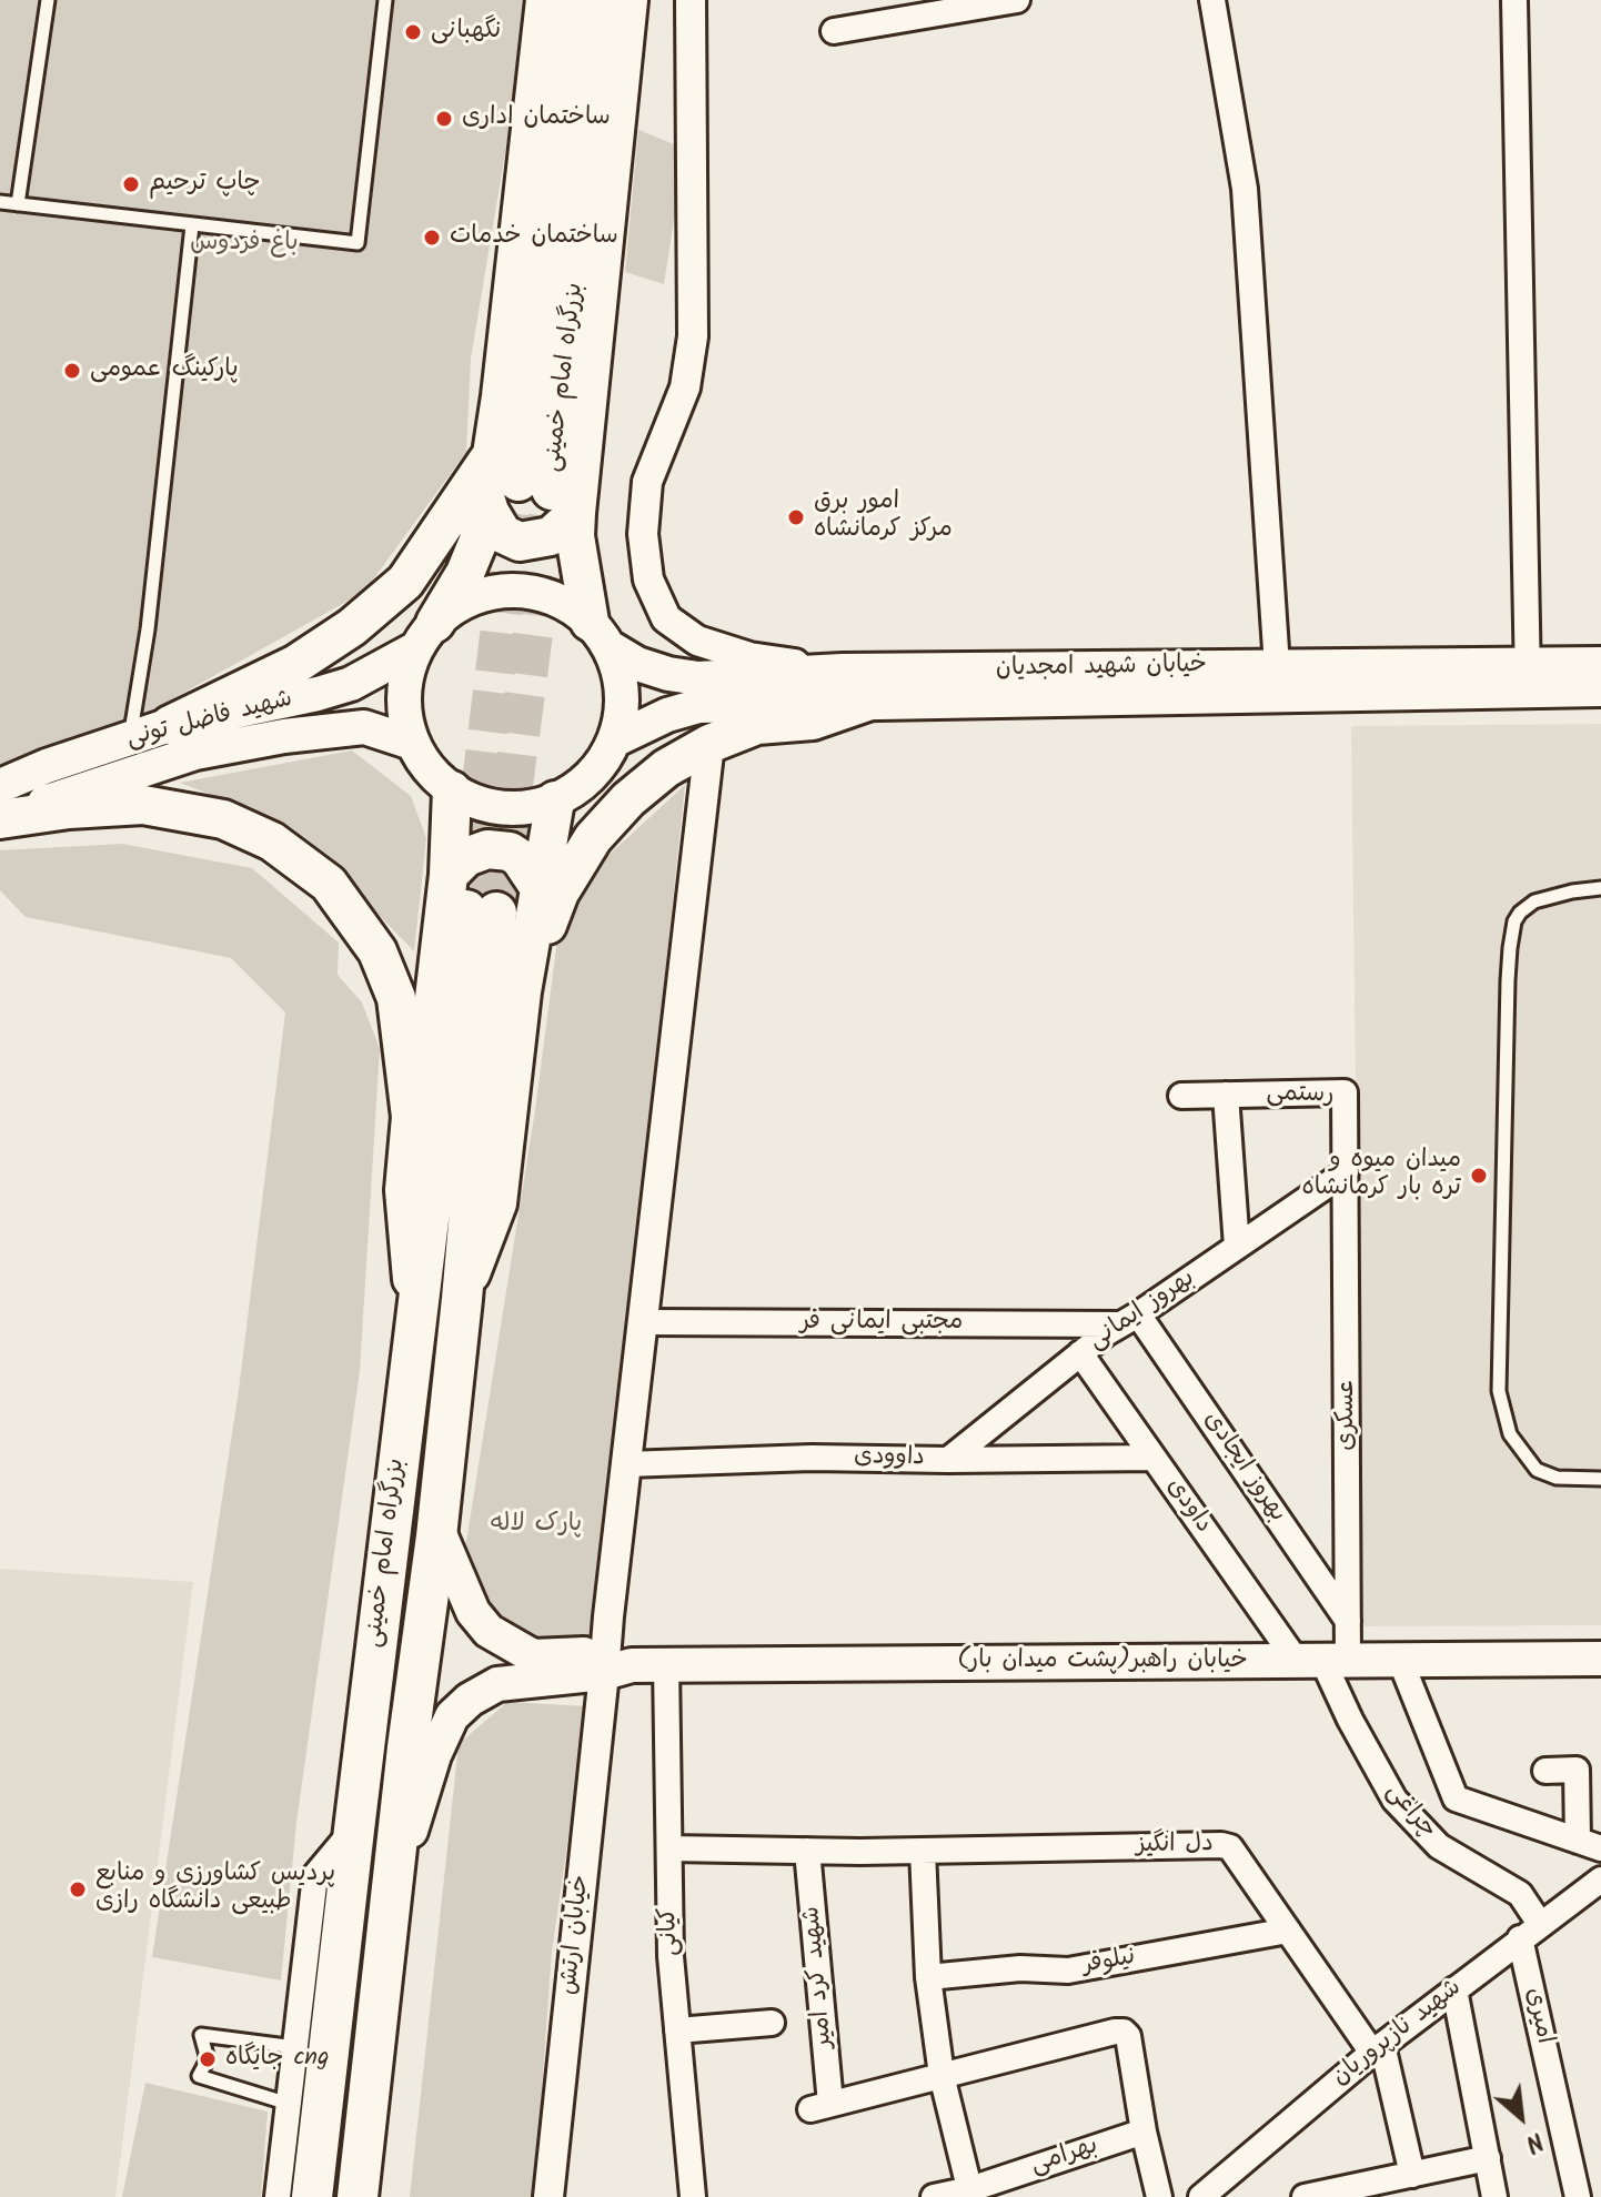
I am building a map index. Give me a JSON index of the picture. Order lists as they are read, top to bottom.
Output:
{
  "streets": {
    "highway": ["بزرگراه امام خمینی"],
    "main road": ["خیابان شهید امجدیان", "شهید فاضل تونی", "خیابان راهبر(پشت میدان بار)"],
    "street": [
      "رستمی",
      "بهروز ایمانی",
      "مجتبی ایمانی فر",
      "عسکری",
      "داوودی",
      "بهروز ایجادی",
      "داودی",
      "چراغی",
      "دل انگیز",
      "کیانی",
      "خیابان ارتش",
      "نیلوفر",
      "شهید کرد امیر",
      "امیری",
      "شهید نازپروریان",
      "بهرامی"
    ]
  },
  "crossings": [
    ["خیابان شهید امجدیان", "شهید فاضل تونی"],
    ["رستمی", "بهروز ایمانی"],
    ["رستمی", "عسکری"],
    ["بهروز ایمانی", "مجتبی ایمانی فر"],
    ["بهروز ایمانی", "عسکری"],
    ["بهروز ایمانی", "داوودی"],
    ["بهروز ایمانی", "بهروز ایجادی"],
    ["بهروز ایمانی", "داودی"],
    ["مجتبی ایمانی فر", "بهروز ایجادی"],
    ["مجتبی ایمانی فر", "خیابان ارتش"],
    ["عسکری", "بهروز ایجادی"],
    ["عسکری", "داودی"],
    ["عسکری", "خیابان راهبر(پشت میدان بار)"],
    ["عسکری", "چراغی"],
    ["داوودی", "داودی"],
    ["داوودی", "خیابان ارتش"],
    ["داودی", "خیابان راهبر(پشت میدان بار)"],
    ["داودی", "چراغی"],
    ["خیابان راهبر(پشت میدان بار)", "چراغی"],
    ["خیابان راهبر(پشت میدان بار)", "کیانی"],
    ["خیابان راهبر(پشت میدان بار)", "خیابان ارتش"],
    ["چراغی", "امیری"],
    ["چراغی", "شهید نازپروریان"],
    ["دل انگیز", "کیانی"],
    ["دل انگیز", "نیلوفر"],
    ["دل انگیز", "شهید کرد امیر"],
    ["دل انگیز", "شهید نازپروریان"],
    ["امیری", "شهید نازپروریان"]
  ],
  "parks": ["باغ فردوس", "پارک لاله"],
  "places": [
    "نگهبانی",
    "ساختمان اداری",
    "چاپ ترحیم",
    "ساختمان خدمات",
    "پارکینگ عمومی",
    "امور برق مرکز کرمانشاه",
    "میدان میوه و تره بار کرمانشاه",
    "پردیس کشاورزی و منابع طبیعی دانشگاه رازی",
    "جایگاه cng"
  ],
  "north": "bottom right"
}
